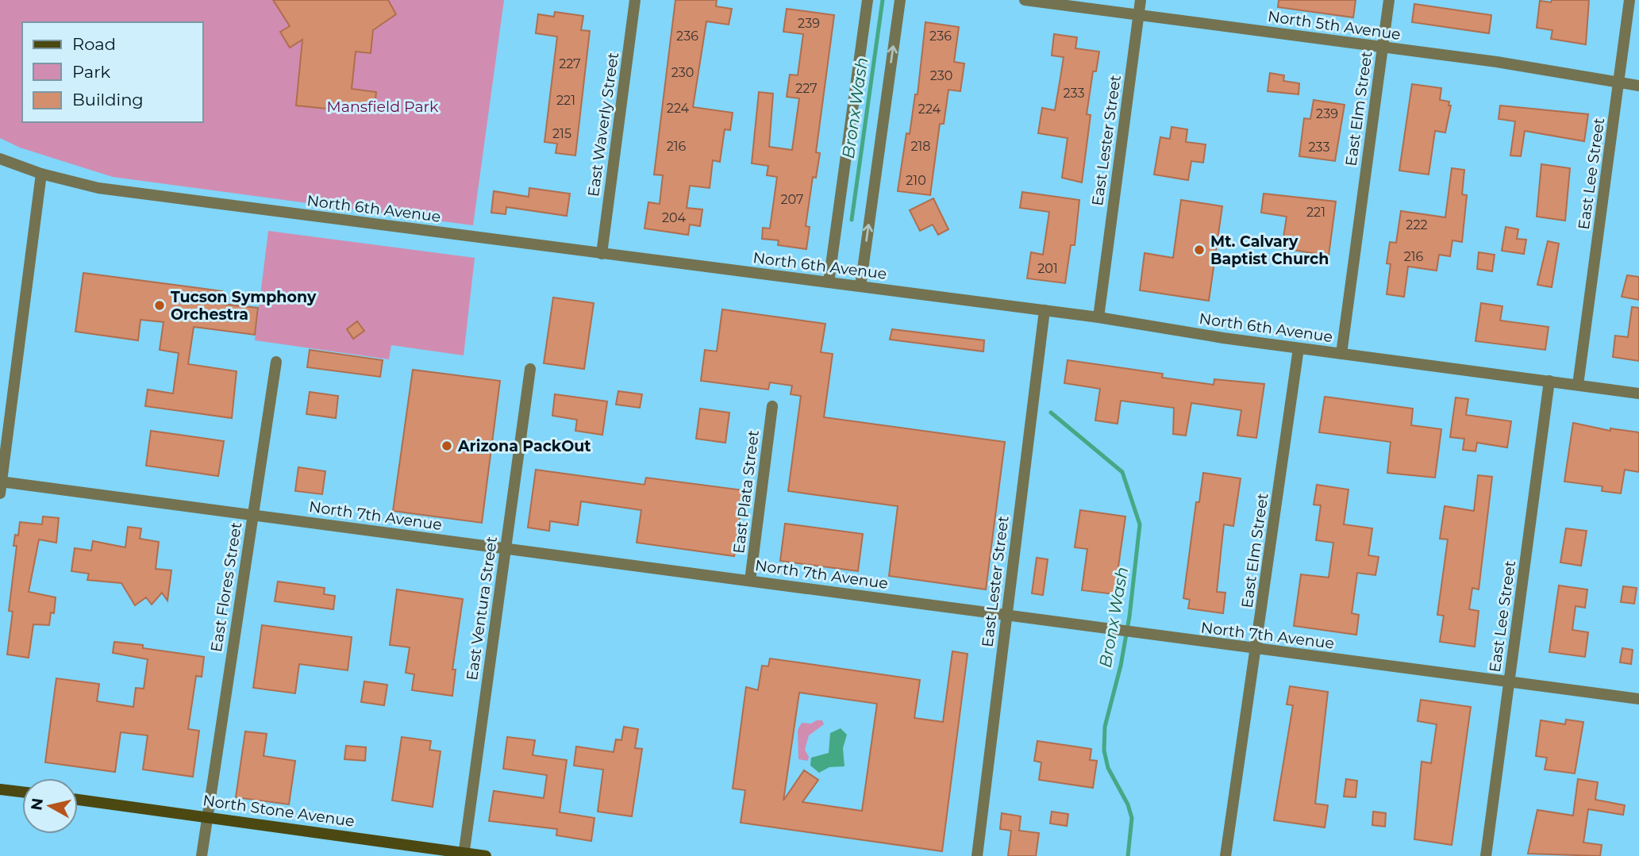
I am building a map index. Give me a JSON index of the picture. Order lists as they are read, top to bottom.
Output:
{
  "streets": {
    "main road": ["North Stone Avenue"],
    "street": [
      "North 5th Avenue",
      "East Elm Street",
      "East Waverly Street",
      "East Lester Street",
      "East Lee Street",
      "North 6th Avenue",
      "East Plata Street",
      "North 7th Avenue",
      "East Flores Street",
      "East Ventura Street"
    ]
  },
  "crossings": [
    ["North 5th Avenue", "East Elm Street"],
    ["North 5th Avenue", "East Lester Street"],
    ["North 5th Avenue", "East Lee Street"],
    ["East Elm Street", "North 6th Avenue"],
    ["East Elm Street", "North 7th Avenue"],
    ["East Waverly Street", "North 6th Avenue"],
    ["East Lester Street", "North 6th Avenue"],
    ["East Lester Street", "North 7th Avenue"],
    ["East Lee Street", "North 6th Avenue"],
    ["East Lee Street", "North 7th Avenue"],
    ["East Plata Street", "North 7th Avenue"],
    ["North 7th Avenue", "East Flores Street"],
    ["North 7th Avenue", "East Ventura Street"],
    ["East Flores Street", "North Stone Avenue"],
    ["East Ventura Street", "North Stone Avenue"]
  ],
  "water": ["Bronx Wash"],
  "parks": ["Mansfield Park"],
  "places": ["Mt. Calvary Baptist Church", "Tucson Symphony Orchestra", "Arizona PackOut"],
  "house_numbers": [
    "239",
    "236",
    "236",
    "227",
    "230",
    "230",
    "227",
    "233",
    "221",
    "224",
    "224",
    "239",
    "215",
    "216",
    "218",
    "233",
    "210",
    "207",
    "221",
    "204",
    "222",
    "216",
    "201"
  ],
  "legend": ["Road", "Park", "Building"],
  "north": "left"
}
